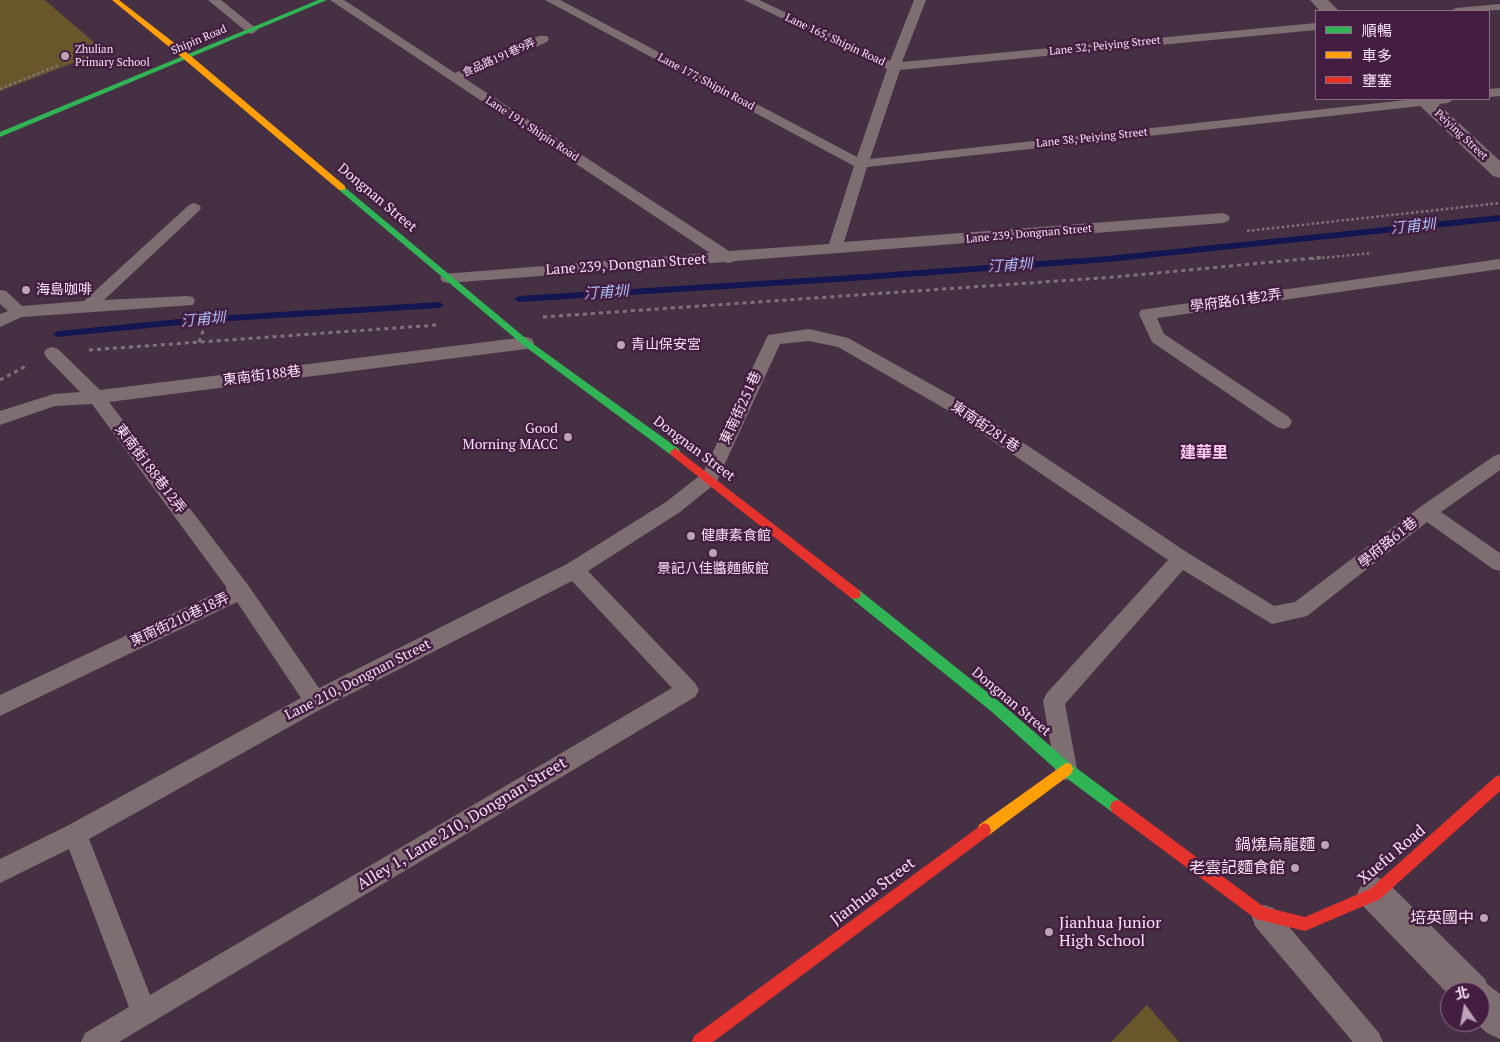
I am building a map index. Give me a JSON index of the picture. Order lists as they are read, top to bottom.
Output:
{
  "streets": {
    "street": [
      "Shipin Road",
      "Peiying Street",
      "Dongnan Street",
      "Xuefu Road",
      "Jianhua Street"
    ],
    "lane": [
      "Lane 165, Shipin Road",
      "Lane 32, Peiying Street",
      "食品路191巷9弄",
      "Lane 177, Shipin Road",
      "Lane 191, Shipin Road",
      "Lane 38, Peiying Street",
      "Lane 239, Dongnan Street",
      "學府路61巷2弄",
      "東南街188巷",
      "東南街251巷",
      "東南街281巷",
      "東南街188巷12弄",
      "學府路61巷",
      "東南街210巷18弄",
      "Lane 210, Dongnan Street",
      "Alley 1, Lane 210, Dongnan Street"
    ]
  },
  "crossings": [
    ["Shipin Road", "Dongnan Street"],
    ["Lane 165, Shipin Road", "Lane 32, Peiying Street"],
    ["食品路191巷9弄", "Lane 191, Shipin Road"],
    ["Lane 177, Shipin Road", "Lane 38, Peiying Street"],
    ["Lane 191, Shipin Road", "Lane 239, Dongnan Street"],
    ["Peiying Street", "Lane 38, Peiying Street"],
    ["Dongnan Street", "Lane 239, Dongnan Street"],
    ["Dongnan Street", "東南街188巷"],
    ["Dongnan Street", "東南街251巷"],
    ["Dongnan Street", "Lane 210, Dongnan Street"],
    ["Dongnan Street", "Xuefu Road"],
    ["Dongnan Street", "Jianhua Street"],
    ["東南街188巷", "東南街188巷12弄"],
    ["東南街251巷", "東南街281巷"],
    ["東南街251巷", "Lane 210, Dongnan Street"],
    ["東南街281巷", "學府路61巷"],
    ["東南街188巷12弄", "東南街210巷18弄"],
    ["東南街210巷18弄", "Lane 210, Dongnan Street"],
    ["Lane 210, Dongnan Street", "Alley 1, Lane 210, Dongnan Street"]
  ],
  "districts": ["建華里"],
  "water": ["汀甫圳"],
  "places": [
    "Zhulian Primary School",
    "海島咖啡",
    "青山保安宮",
    "Good Morning MACC",
    "健康素食館",
    "景記八佳醬麵飯館",
    "鍋燒烏龍麵",
    "老雲記麵食館",
    "培英國中",
    "Jianhua Junior High School"
  ],
  "legend": ["順暢", "車多", "壅塞"],
  "north": "top"
}
